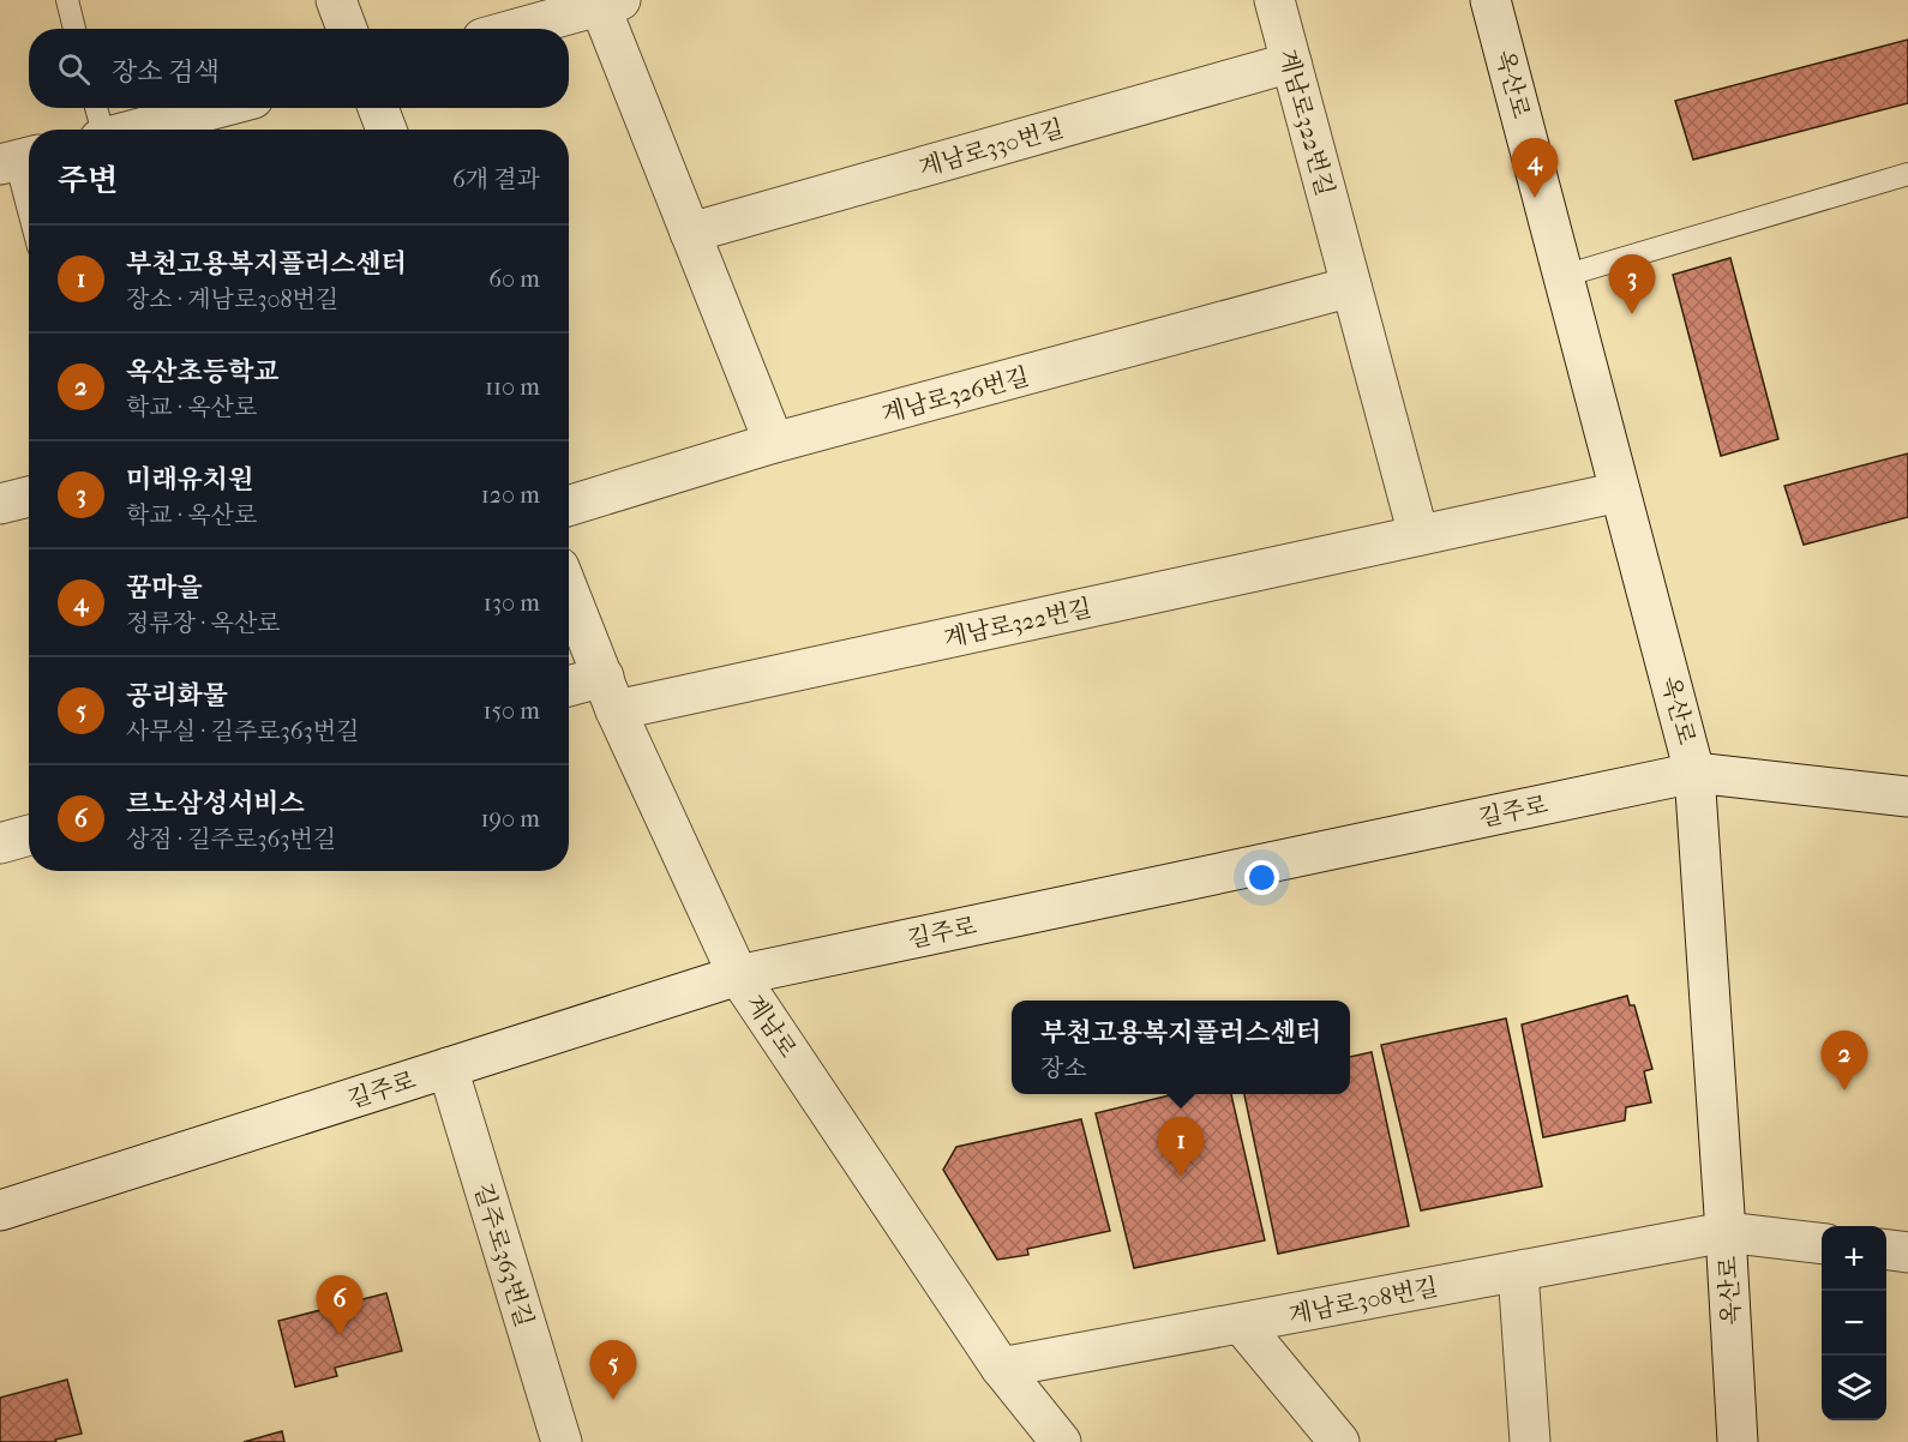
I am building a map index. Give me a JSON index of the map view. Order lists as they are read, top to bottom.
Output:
{
  "streets": {
    "street": [
      "옥산로",
      "계남로322번길",
      "계남로330번길",
      "계남로326번길",
      "길주로",
      "계남로",
      "길주로363번길",
      "계남로308번길"
    ]
  },
  "crossings": [
    ["옥산로", "계남로322번길"],
    ["옥산로", "길주로"],
    ["옥산로", "계남로308번길"],
    ["계남로322번길", "계남로330번길"],
    ["계남로322번길", "계남로326번길"],
    ["계남로322번길", "계남로"],
    ["길주로", "계남로"],
    ["길주로", "길주로363번길"],
    ["계남로", "계남로308번길"]
  ],
  "page": {
    "search": "장소 검색",
    "heading": ["주변", "6개 결과"],
    "pins": [
      "4",
      "3",
      "2",
      "1",
      "6",
      "5"
    ],
    "list": [
      {
        "mark": "1",
        "name": "부천고용복지플러스센터",
        "note": "장소 · 계남로308번길",
        "value": "60 m"
      },
      {
        "mark": "2",
        "name": "옥산초등학교",
        "note": "학교 · 옥산로",
        "value": "110 m"
      },
      {
        "mark": "3",
        "name": "미래유치원",
        "note": "학교 · 옥산로",
        "value": "120 m"
      },
      {
        "mark": "4",
        "name": "꿈마을",
        "note": "정류장 · 옥산로",
        "value": "130 m"
      },
      {
        "mark": "5",
        "name": "공리화물",
        "note": "사무실 · 길주로363번길",
        "value": "150 m"
      },
      {
        "mark": "6",
        "name": "르노삼성서비스",
        "note": "상점 · 길주로363번길",
        "value": "190 m"
      }
    ],
    "popup": ["부천고용복지플러스센터", "장소"],
    "map_buttons": ["+", "−"]
  }
}
